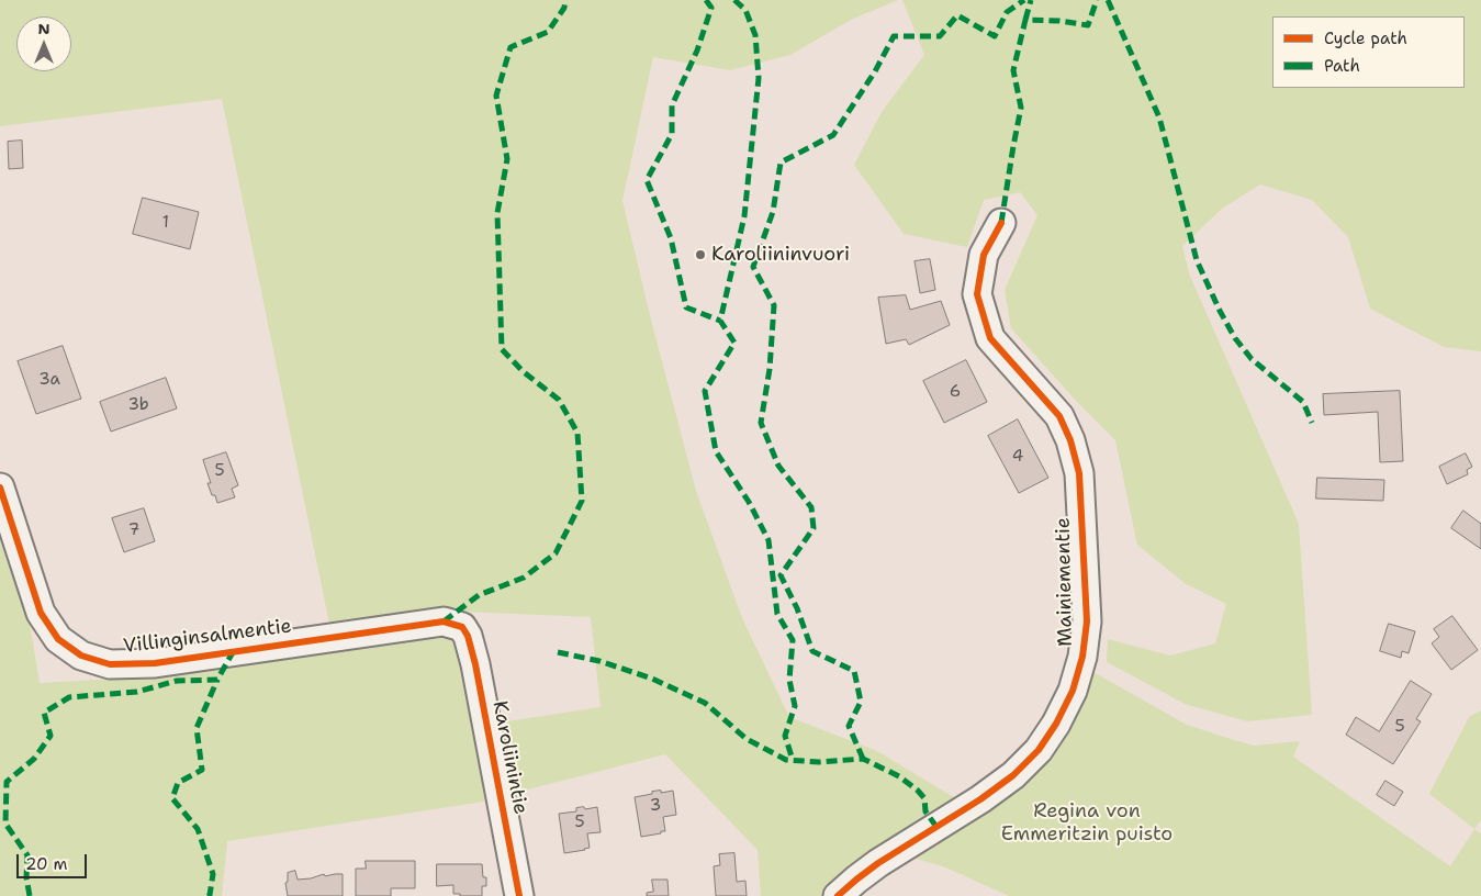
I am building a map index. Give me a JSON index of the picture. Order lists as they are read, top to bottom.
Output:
{
  "streets": {
    "street": ["Mainiementie", "Villinginsalmentie", "Karoliinintie"]
  },
  "crossings": [
    ["Villinginsalmentie", "Karoliinintie"]
  ],
  "parks": ["Regina von Emmeritzin puisto"],
  "places": ["Karoliininvuori"],
  "house_numbers": [
    "1",
    "3a",
    "6",
    "3b",
    "4",
    "5",
    "7",
    "5",
    "3",
    "5"
  ],
  "legend": ["Cycle path", "Path"],
  "scale_bar": "20 m",
  "north": "top"
}
